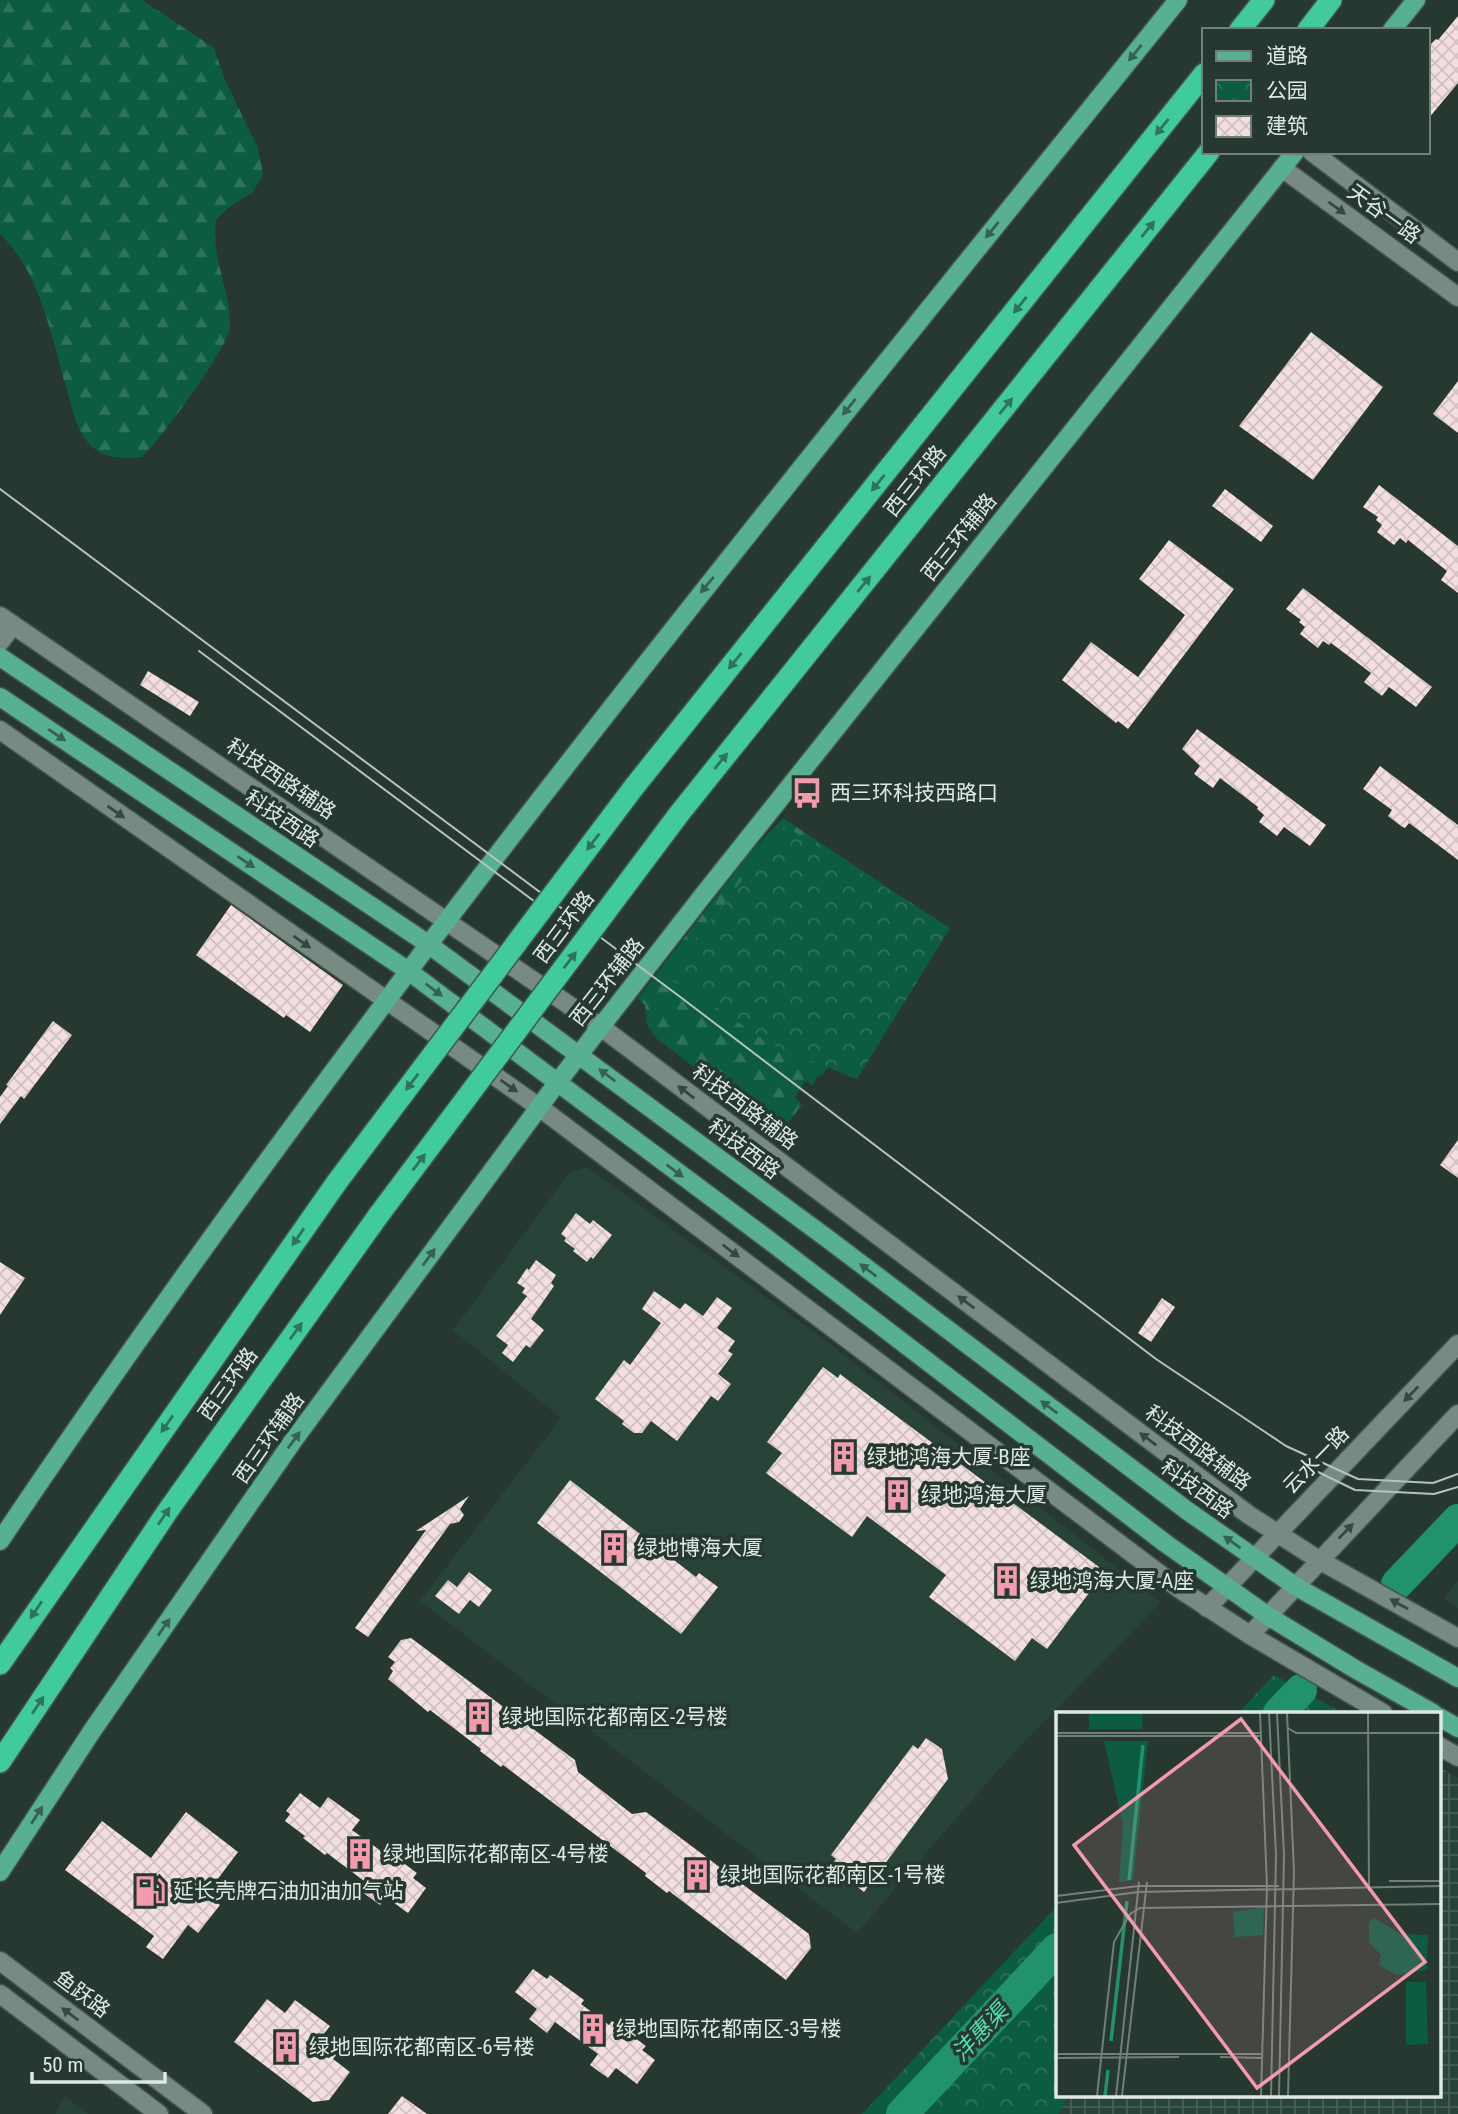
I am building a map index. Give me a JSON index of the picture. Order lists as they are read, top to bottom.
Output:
{
  "streets": {
    "highway": ["西三环路"],
    "main road": ["西三环辅路", "科技西路"],
    "street": [
      "天谷一路",
      "科技西路辅路",
      "云水一路",
      "鱼跃路"
    ]
  },
  "crossings": [
    ["天谷一路", "西三环辅路"],
    ["西三环辅路", "科技西路辅路"],
    ["西三环辅路", "科技西路"],
    ["科技西路辅路", "云水一路"],
    ["科技西路", "云水一路"]
  ],
  "one_way": ["西三环辅路"],
  "water": ["沣惠渠"],
  "places": {
    "bus stop": ["西三环科技西路口"],
    "building": [
      "绿地鸿海大厦-B座",
      "绿地鸿海大厦",
      "绿地博海大厦",
      "绿地鸿海大厦-A座",
      "绿地国际花都南区-2号楼",
      "绿地国际花都南区-4号楼",
      "绿地国际花都南区-1号楼",
      "绿地国际花都南区-3号楼",
      "绿地国际花都南区-6号楼"
    ],
    "fuel station": ["延长壳牌石油加油加气站"]
  },
  "legend": ["道路", "公园", "建筑"],
  "scale_bar": "50 m"
}
